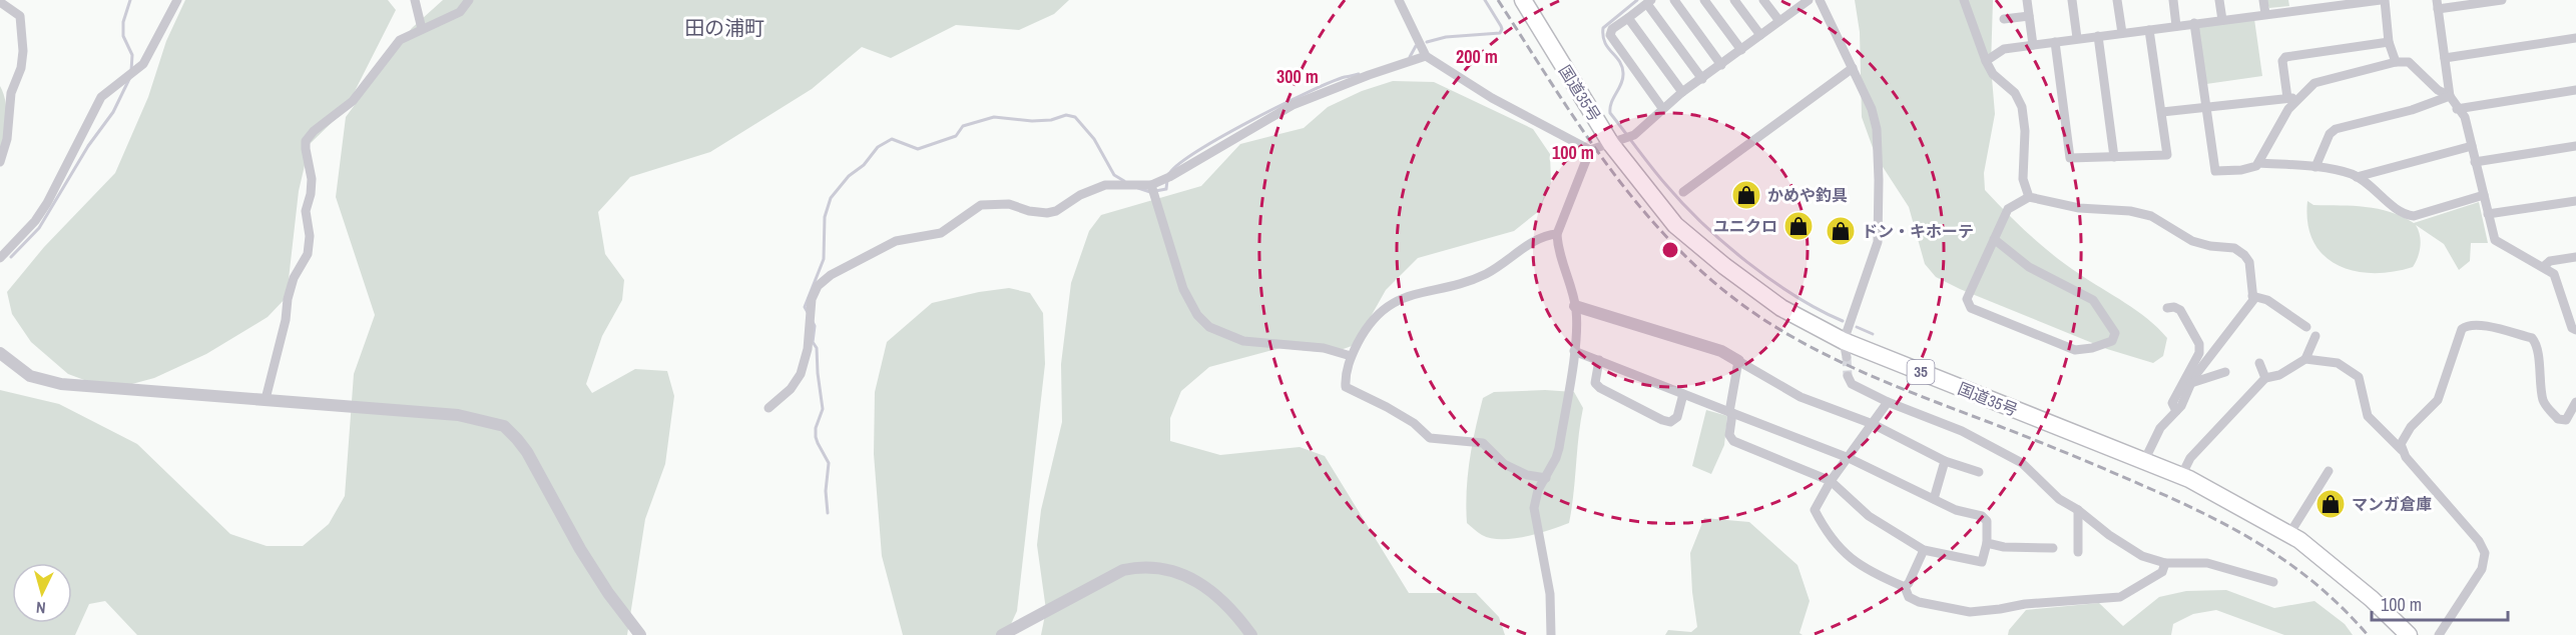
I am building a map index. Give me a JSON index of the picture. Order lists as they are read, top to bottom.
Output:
{
  "streets": {
    "highway": ["国道35号", "35"]
  },
  "districts": ["田の浦町"],
  "places": {
    "shop": [
      "かめや釣具",
      "ユニクロ",
      "ドン・キホーテ",
      "マンガ倉庫"
    ]
  },
  "scale_bar": "100 m",
  "north": "bottom",
  "rings": ["200 m", "300 m", "100 m"]
}
